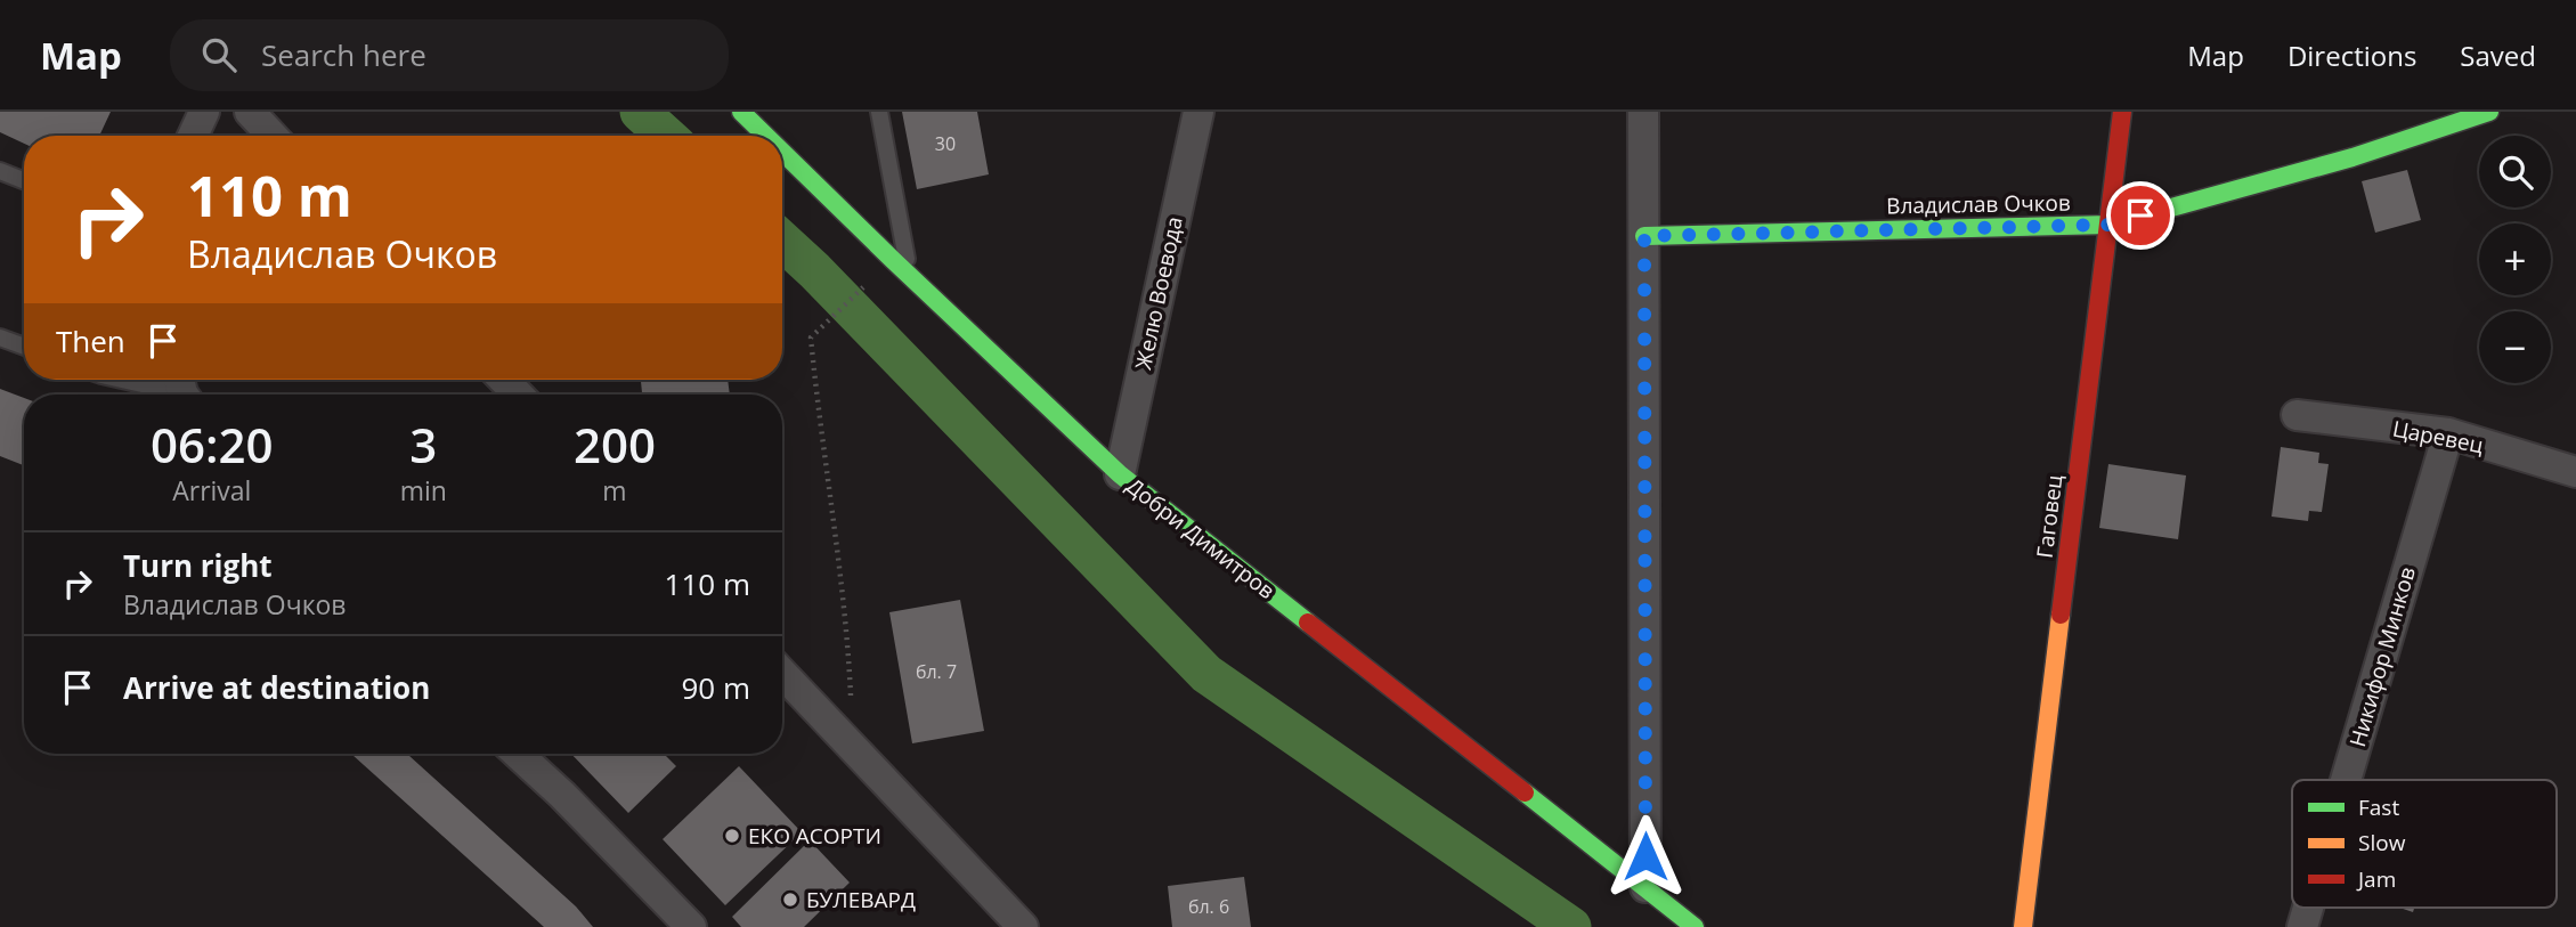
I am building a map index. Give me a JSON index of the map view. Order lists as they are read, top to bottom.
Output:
{
  "streets": {
    "street": [
      "Владислав Очков",
      "Желю Воевода",
      "Царевец",
      "Гаговец",
      "Добри Димитров",
      "Никифор Минков"
    ]
  },
  "crossings": [
    ["Владислав Очков", "Гаговец"],
    ["Желю Воевода", "Добри Димитров"],
    ["Царевец", "Никифор Минков"]
  ],
  "places": ["ЕКО АСОРТИ", "БУЛЕВАРД"],
  "house_numbers": ["30", "бл. 7", "бл. 6"],
  "legend": ["Fast", "Slow", "Jam"],
  "page": {
    "header": "Map",
    "search": "Search here",
    "nav": ["Map", "Directions", "Saved"],
    "map_buttons": ["+", "−"],
    "turn": ["110 m", "Владислав Очков"],
    "then": "Then",
    "eta": [
      "06:20",
      "Arrival",
      "3",
      "min",
      "200",
      "m"
    ],
    "list": [
      {
        "name": "Turn right",
        "note": "Владислав Очков",
        "value": "110 m"
      },
      {
        "name": "Arrive at destination",
        "value": "90 m"
      }
    ]
  }
}
